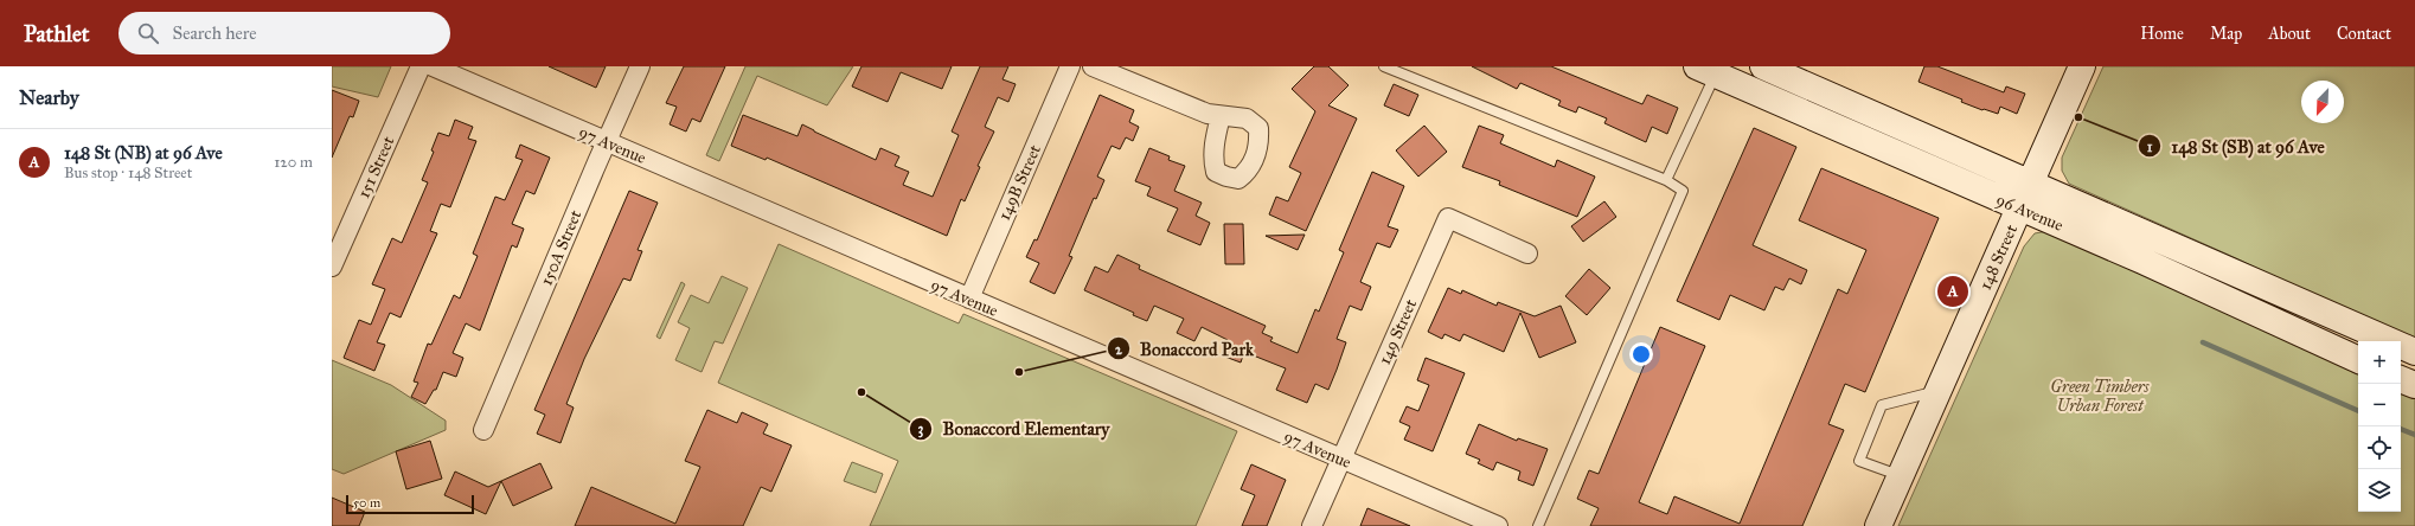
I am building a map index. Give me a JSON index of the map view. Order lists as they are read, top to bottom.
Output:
{
  "streets": {
    "main road": ["96 Avenue", "148 Street"],
    "street": [
      "97 Avenue",
      "151 Street",
      "149B Street",
      "150A Street",
      "149 Street"
    ]
  },
  "crossings": [
    ["97 Avenue", "149B Street"],
    ["97 Avenue", "150A Street"],
    ["97 Avenue", "149 Street"],
    ["96 Avenue", "148 Street"]
  ],
  "parks": ["Green Timbers Urban Forest"],
  "places": ["148 St (SB) at 96 Ave", "Bonaccord Park", "Bonaccord Elementary"],
  "scale_bar": "50 m",
  "north": "bottom left",
  "page": {
    "header": "Pathlet",
    "search": "Search here",
    "nav": [
      "Home",
      "Map",
      "About",
      "Contact"
    ],
    "heading": "Nearby",
    "list": [
      {
        "mark": "A",
        "name": "148 St (NB) at 96 Ave",
        "note": "Bus stop · 148 Street",
        "value": "120 m"
      }
    ],
    "pins": "A",
    "map_buttons": ["+", "−"],
    "scale": "50 m"
  }
}
